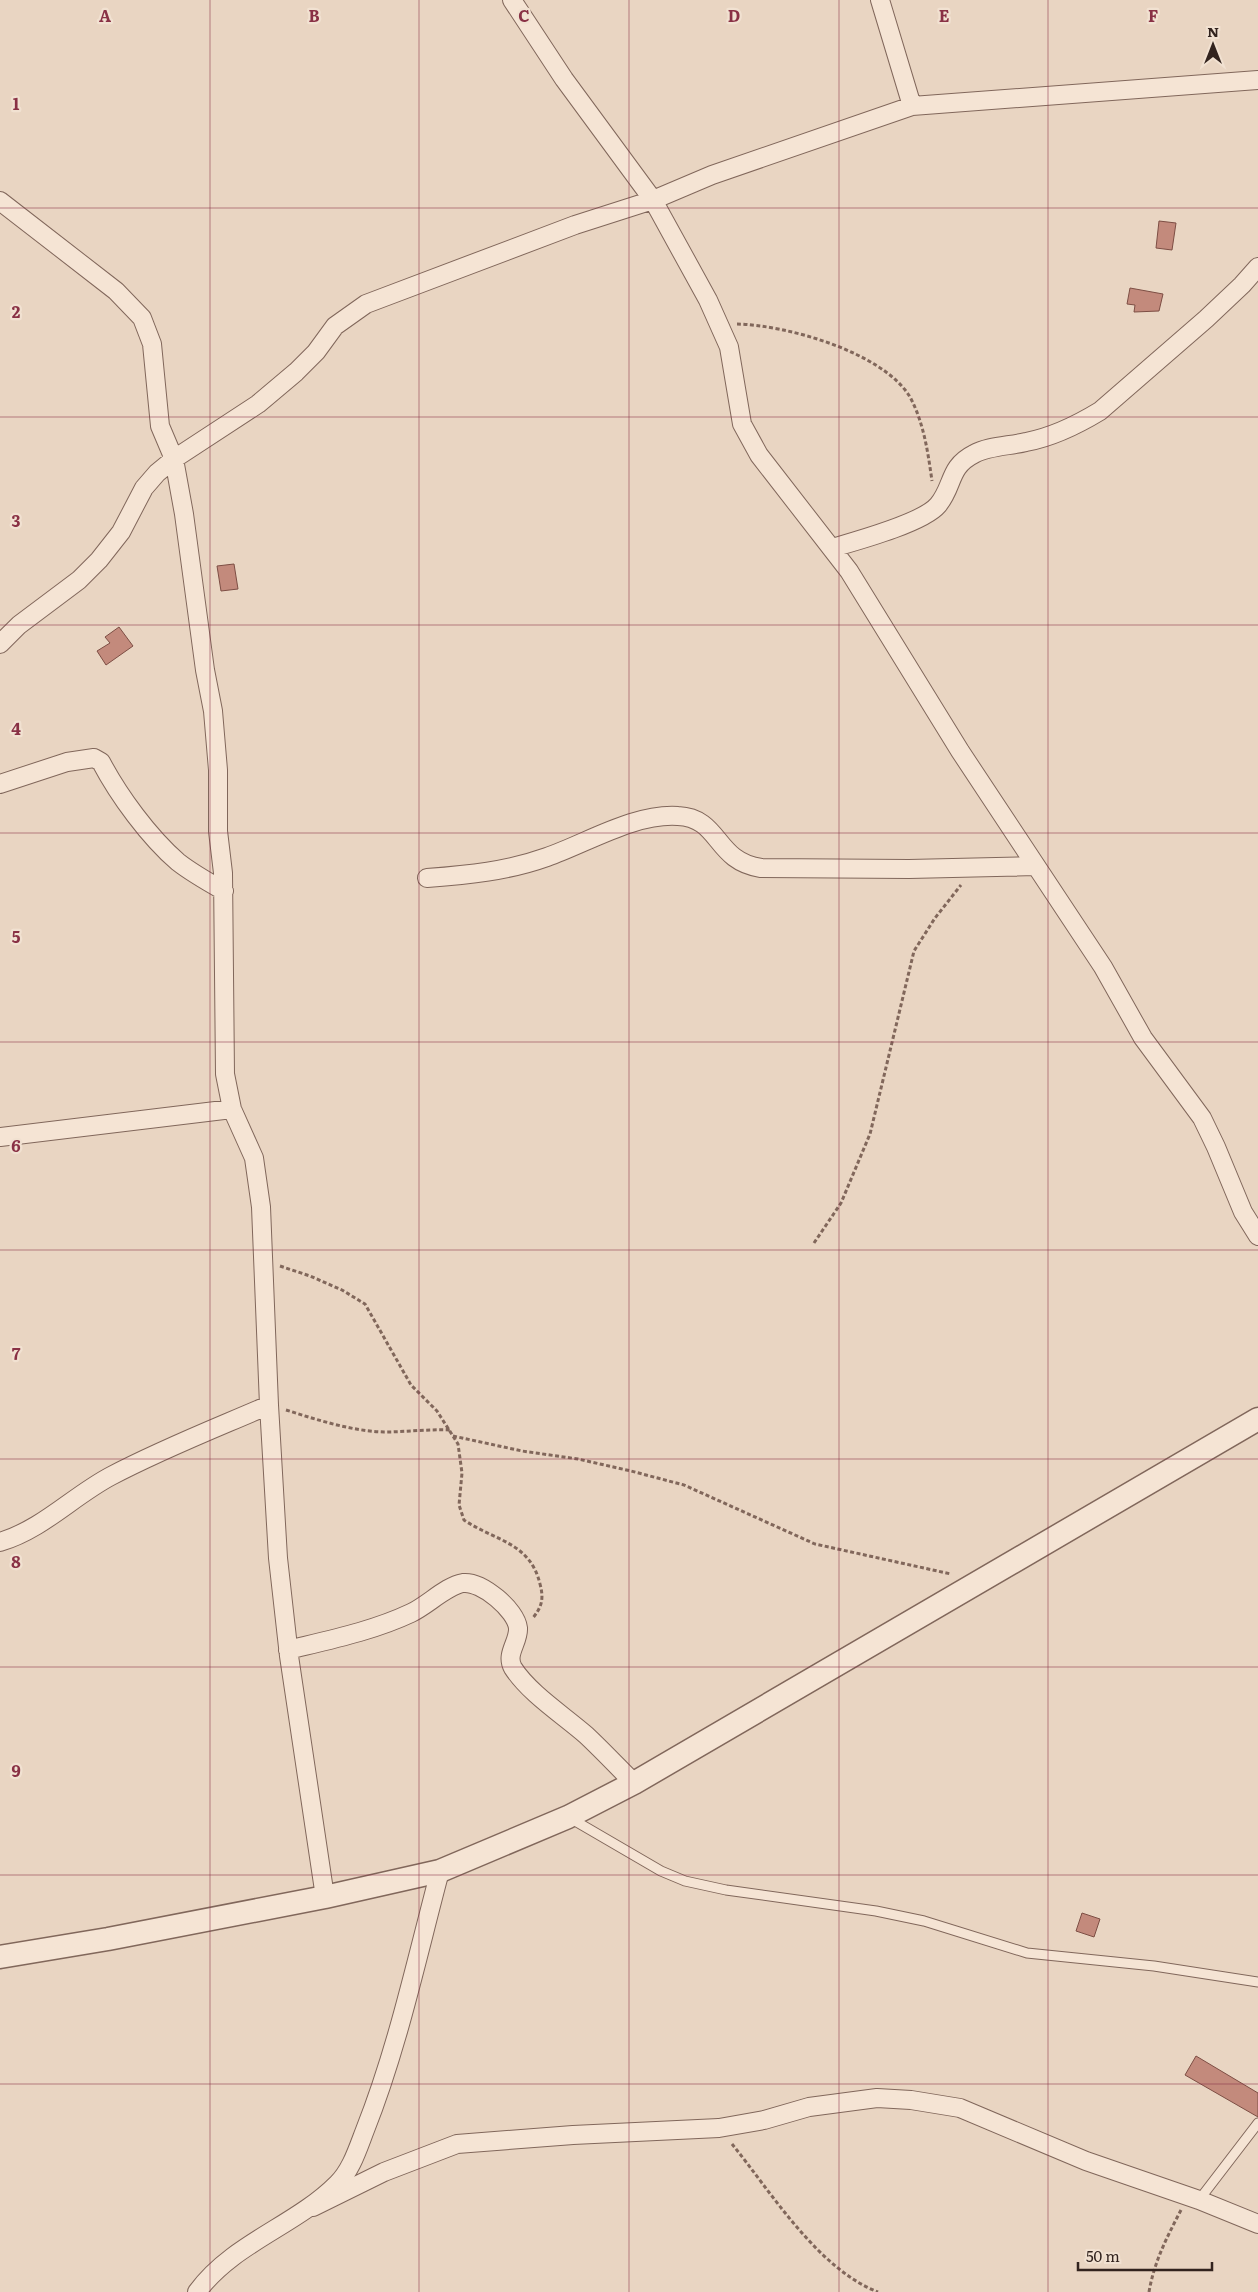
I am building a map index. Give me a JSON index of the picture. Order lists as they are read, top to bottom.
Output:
{
  "scale_bar": "50 m",
  "north": "top",
  "grid": {
    "columns": [
      "A",
      "B",
      "C",
      "D",
      "E",
      "F"
    ],
    "rows": [
      "1",
      "2",
      "3",
      "4",
      "5",
      "6",
      "7",
      "8",
      "9"
    ]
  }
}
